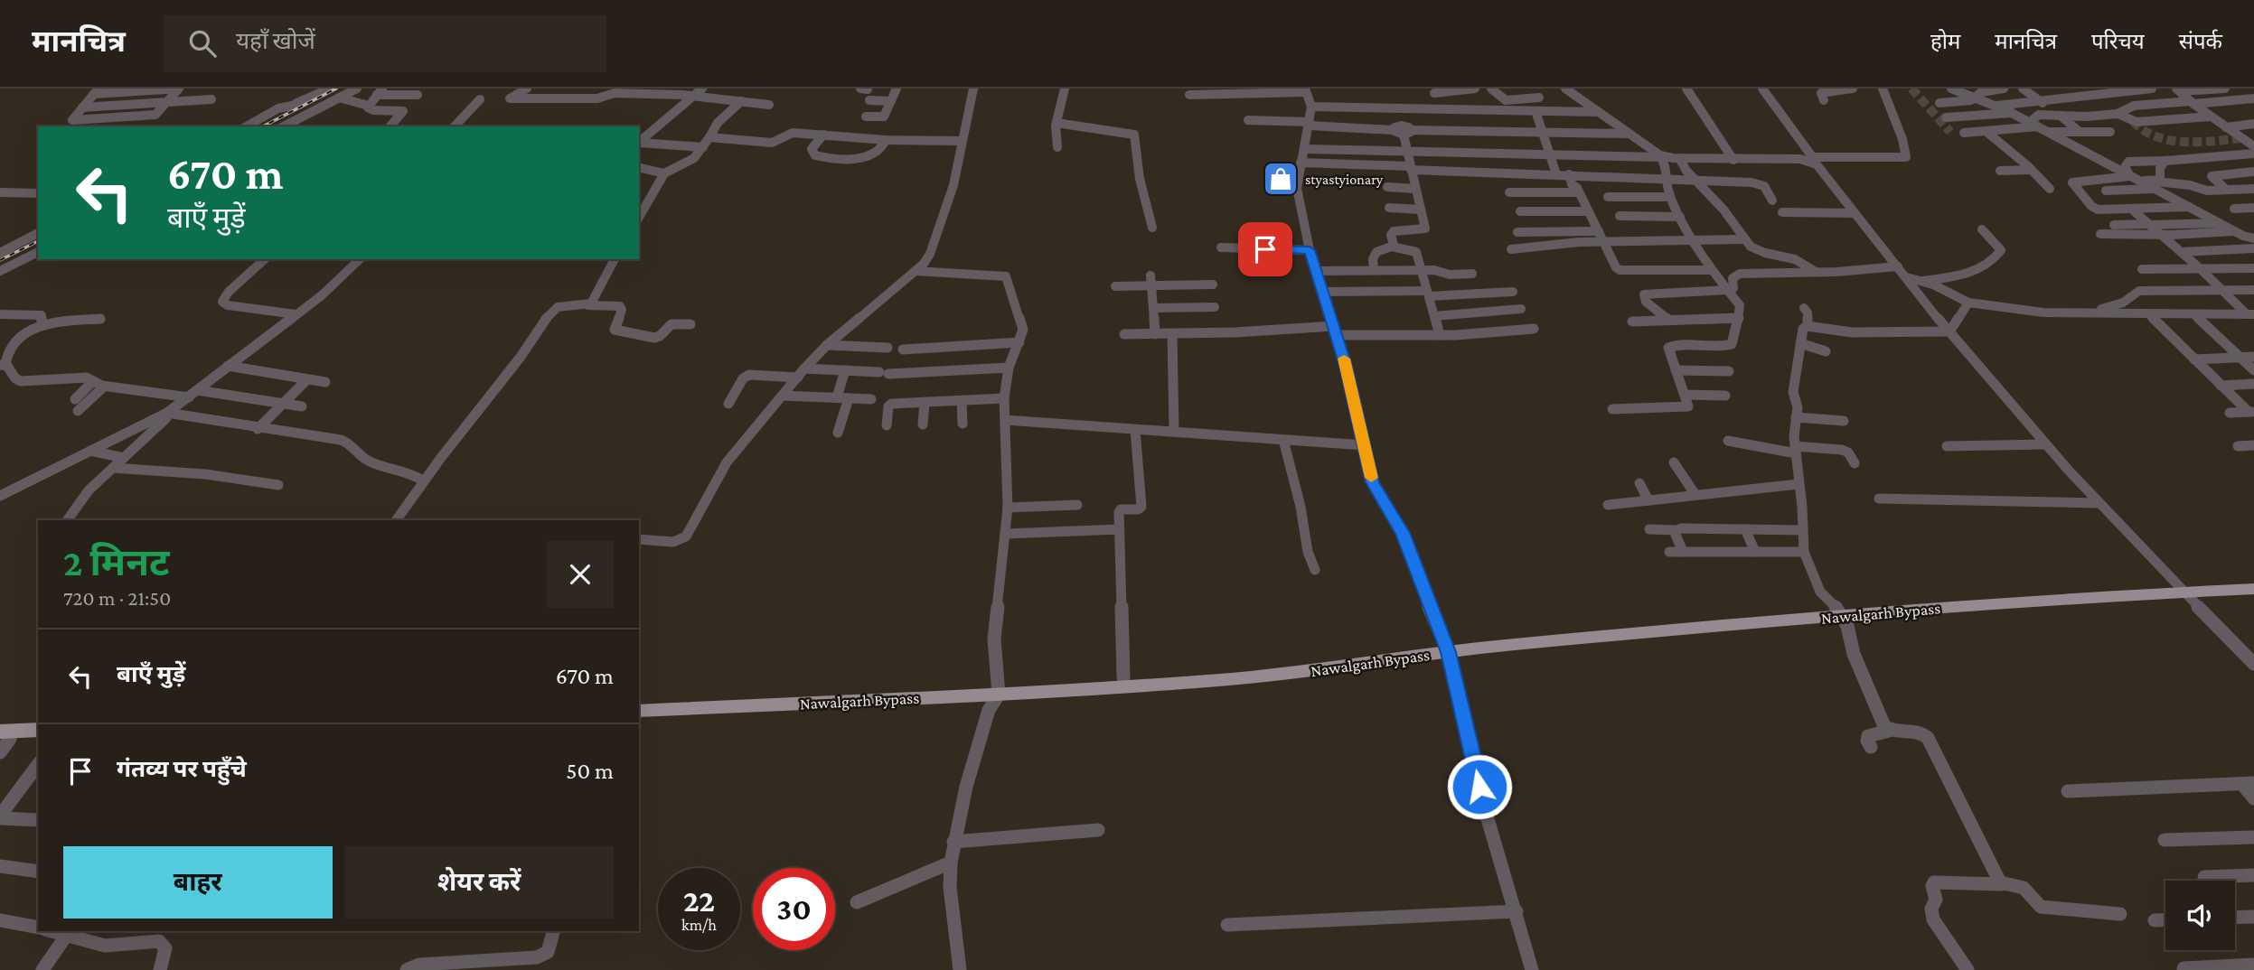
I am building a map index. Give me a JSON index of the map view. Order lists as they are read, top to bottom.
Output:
{
  "streets": {
    "main road": ["Nawalgarh Bypass"]
  },
  "places": {
    "shop": ["styastyionary"]
  },
  "page": {
    "header": "मानचित्र",
    "search": "यहाँ खोजें",
    "nav": [
      "होम",
      "मानचित्र",
      "परिचय",
      "संपर्क"
    ],
    "turn": ["670 m", "बाएँ मुड़ें"],
    "heading": ["2 मिनट", "720 m · 21:50"],
    "list": [
      {
        "name": "बाएँ मुड़ें",
        "value": "670 m"
      },
      {
        "name": "गंतव्य पर पहुँचे",
        "value": "50 m"
      }
    ],
    "buttons": ["बाहर", "शेयर करें"],
    "speed": "22 km/h",
    "limit": "30"
  }
}
